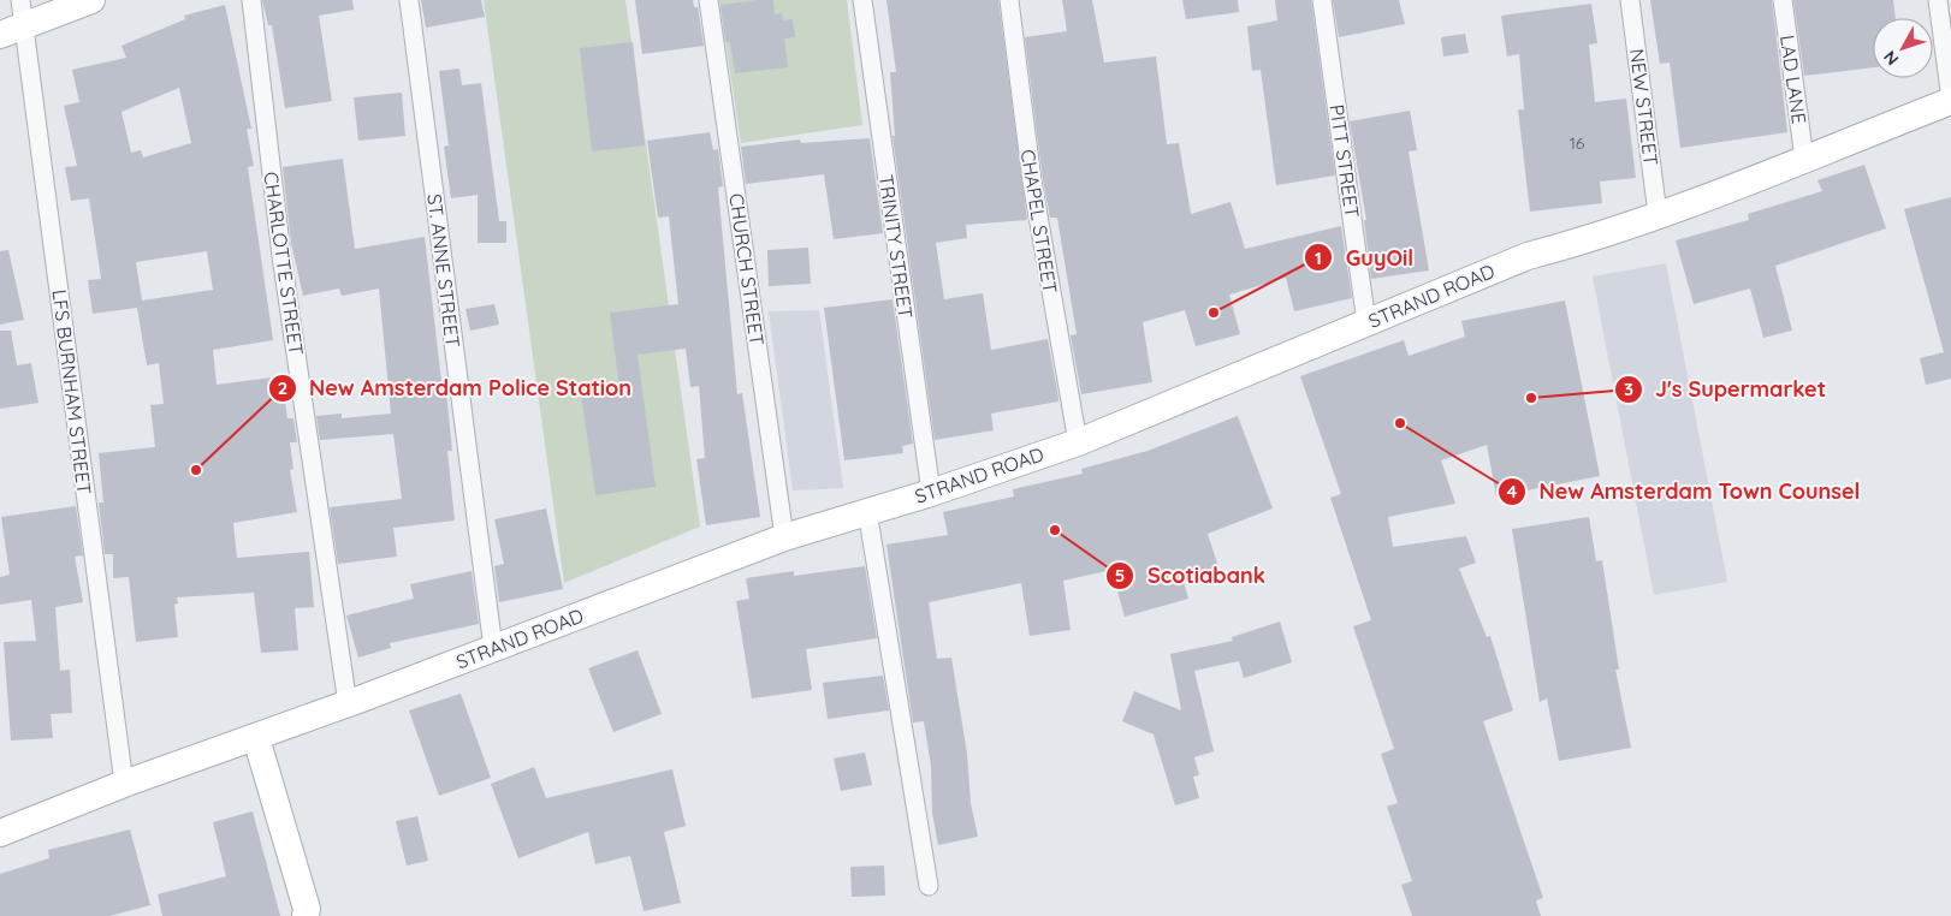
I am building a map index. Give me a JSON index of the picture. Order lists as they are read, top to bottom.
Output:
{
  "streets": {
    "street": [
      "LAD LANE",
      "NEW STREET",
      "PITT STREET",
      "CHAPEL STREET",
      "TRINITY STREET",
      "CHARLOTTE STREET",
      "CHURCH STREET",
      "ST. ANNE STREET",
      "STRAND ROAD",
      "LFS BURNHAM STREET"
    ]
  },
  "crossings": [
    ["LAD LANE", "STRAND ROAD"],
    ["NEW STREET", "STRAND ROAD"],
    ["PITT STREET", "STRAND ROAD"],
    ["CHAPEL STREET", "STRAND ROAD"],
    ["TRINITY STREET", "STRAND ROAD"],
    ["CHARLOTTE STREET", "STRAND ROAD"],
    ["CHURCH STREET", "STRAND ROAD"],
    ["ST. ANNE STREET", "STRAND ROAD"],
    ["STRAND ROAD", "LFS BURNHAM STREET"]
  ],
  "places": [
    "GuyOil",
    "J's Supermarket",
    "New Amsterdam Town Counsel",
    "New Amsterdam Police Station",
    "Scotiabank"
  ],
  "house_numbers": ["16"],
  "north": "bottom left"
}
